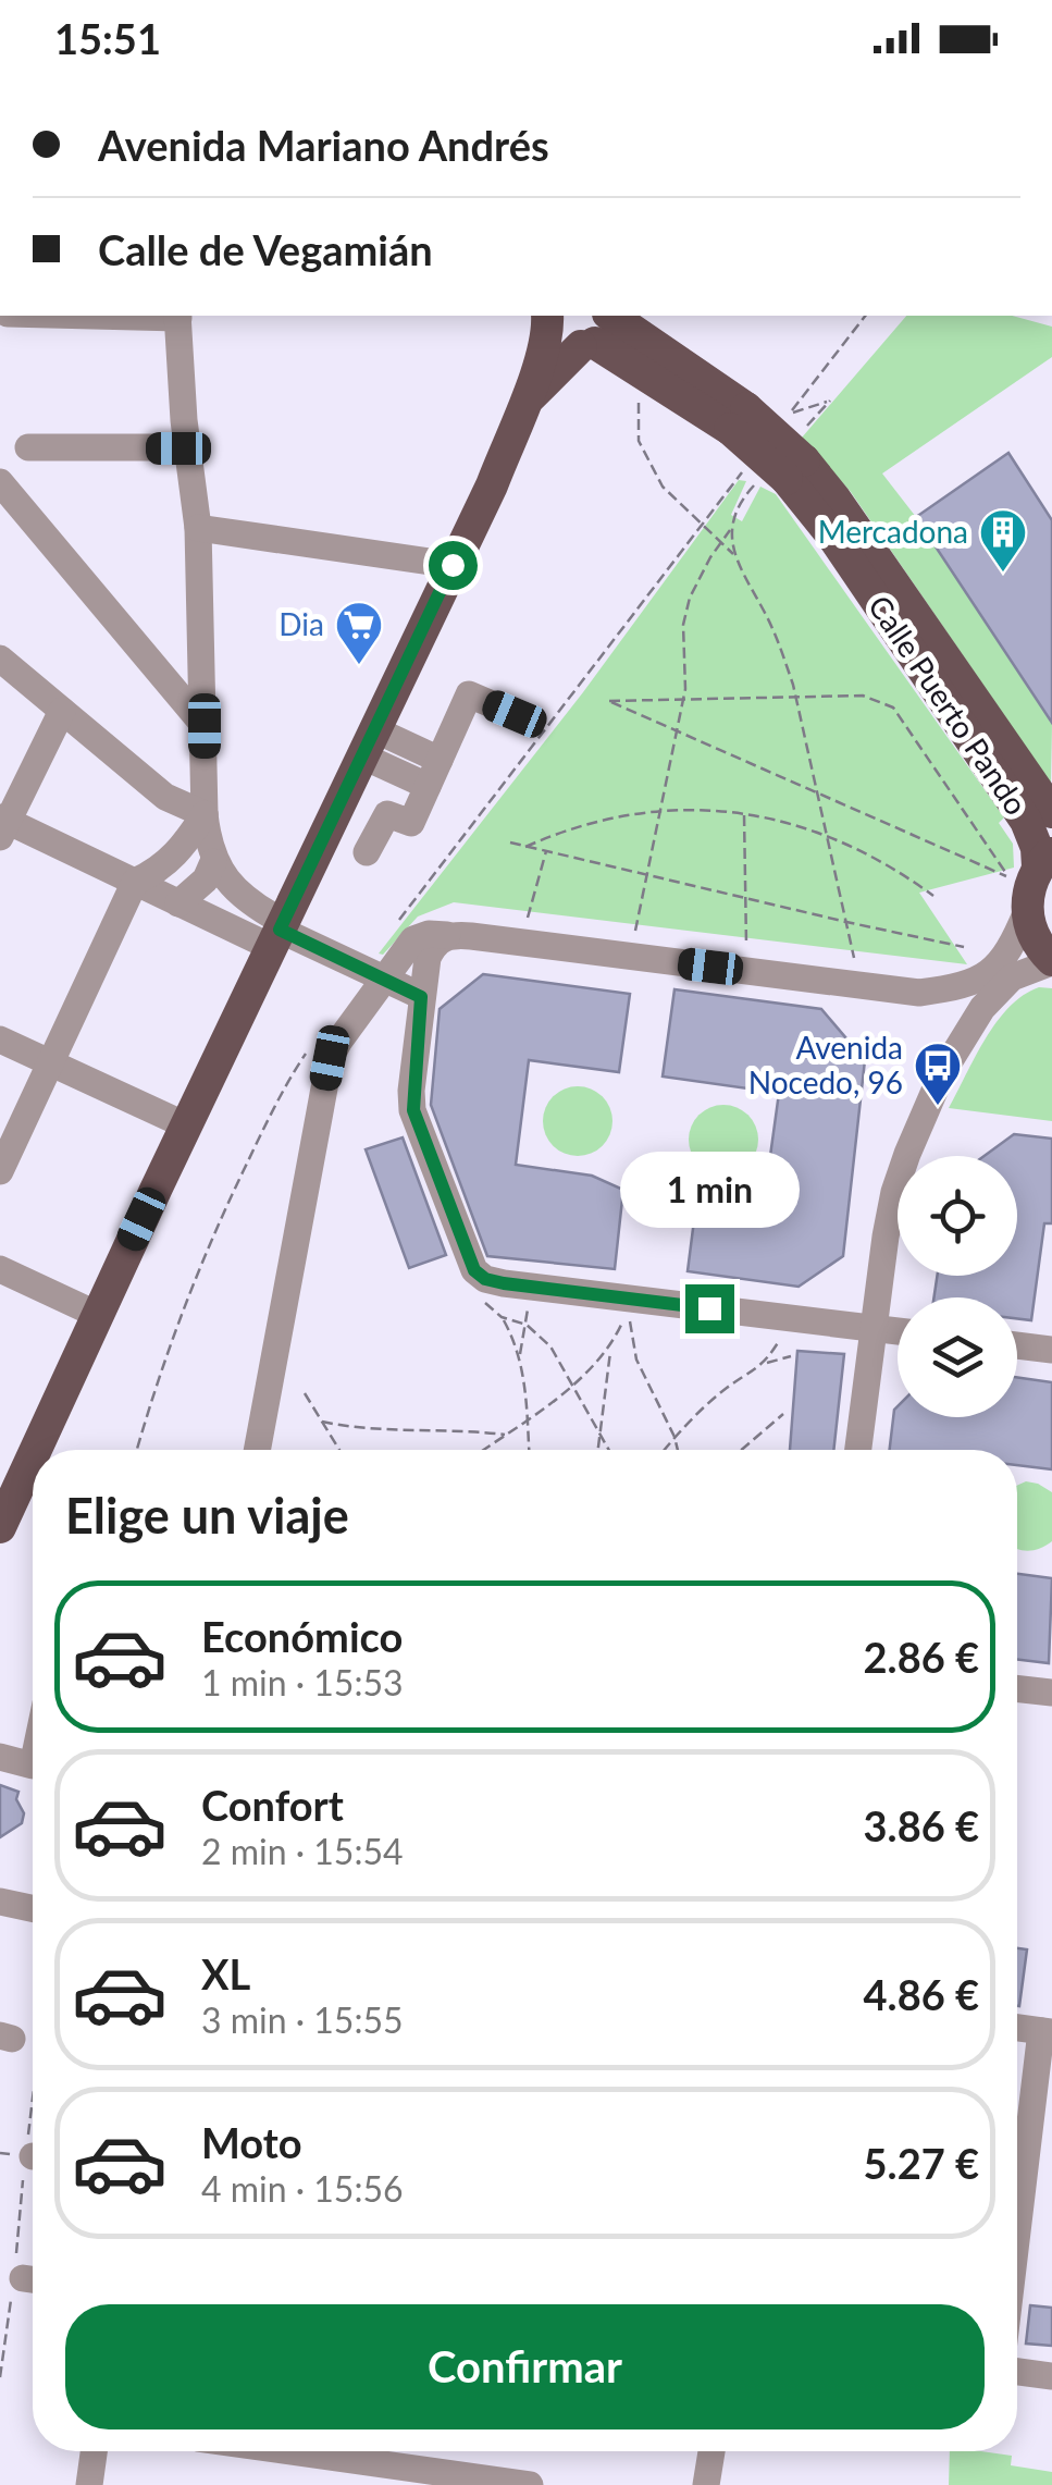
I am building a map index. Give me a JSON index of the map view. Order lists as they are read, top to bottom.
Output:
{
  "streets": {
    "main road": ["Calle Puerto Pando"]
  },
  "places": {
    "building": ["Mercadona"],
    "supermarket": ["Dia"],
    "bus stop": ["Avenida Nocedo, 96"]
  },
  "page": {
    "status": "15:51",
    "banner": ["Avenida Mariano Andrés", "Calle de Vegamián"],
    "bubble": "1 min",
    "heading": "Elige un viaje",
    "list": [
      {
        "name": "Económico",
        "note": "1 min · 15:53",
        "value": "2.86 €"
      },
      {
        "name": "Confort",
        "note": "2 min · 15:54",
        "value": "3.86 €"
      },
      {
        "name": "XL",
        "note": "3 min · 15:55",
        "value": "4.86 €"
      },
      {
        "name": "Moto",
        "note": "4 min · 15:56",
        "value": "5.27 €"
      }
    ],
    "buttons": "Confirmar"
  }
}
